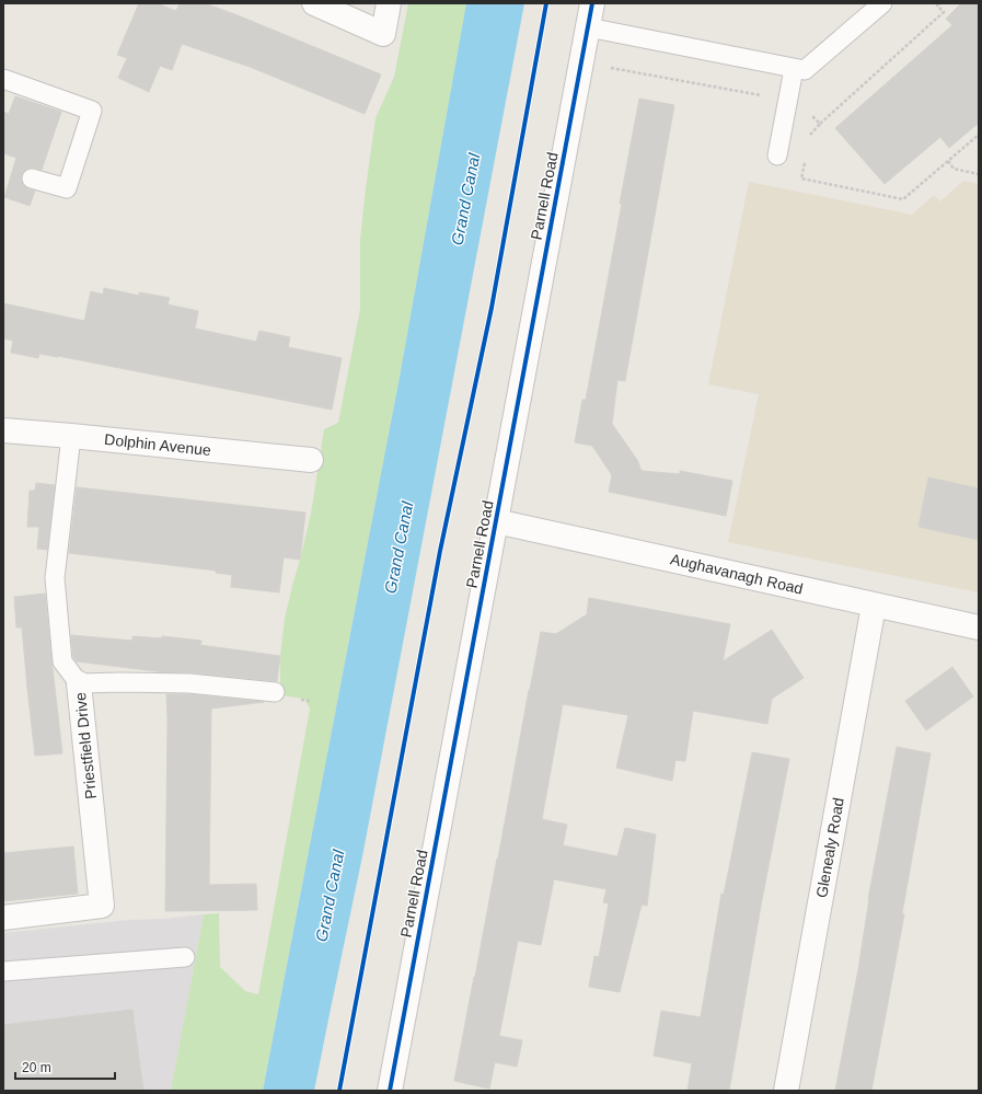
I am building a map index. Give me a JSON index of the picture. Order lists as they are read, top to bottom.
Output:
{
  "streets": {
    "street": [
      "Parnell Road",
      "Dolphin Avenue",
      "Aughavanagh Road",
      "Priestfield Drive",
      "Glenealy Road"
    ]
  },
  "crossings": [
    ["Parnell Road", "Aughavanagh Road"],
    ["Dolphin Avenue", "Priestfield Drive"],
    ["Aughavanagh Road", "Glenealy Road"]
  ],
  "water": ["Grand Canal"],
  "scale_bar": "20 m"
}
